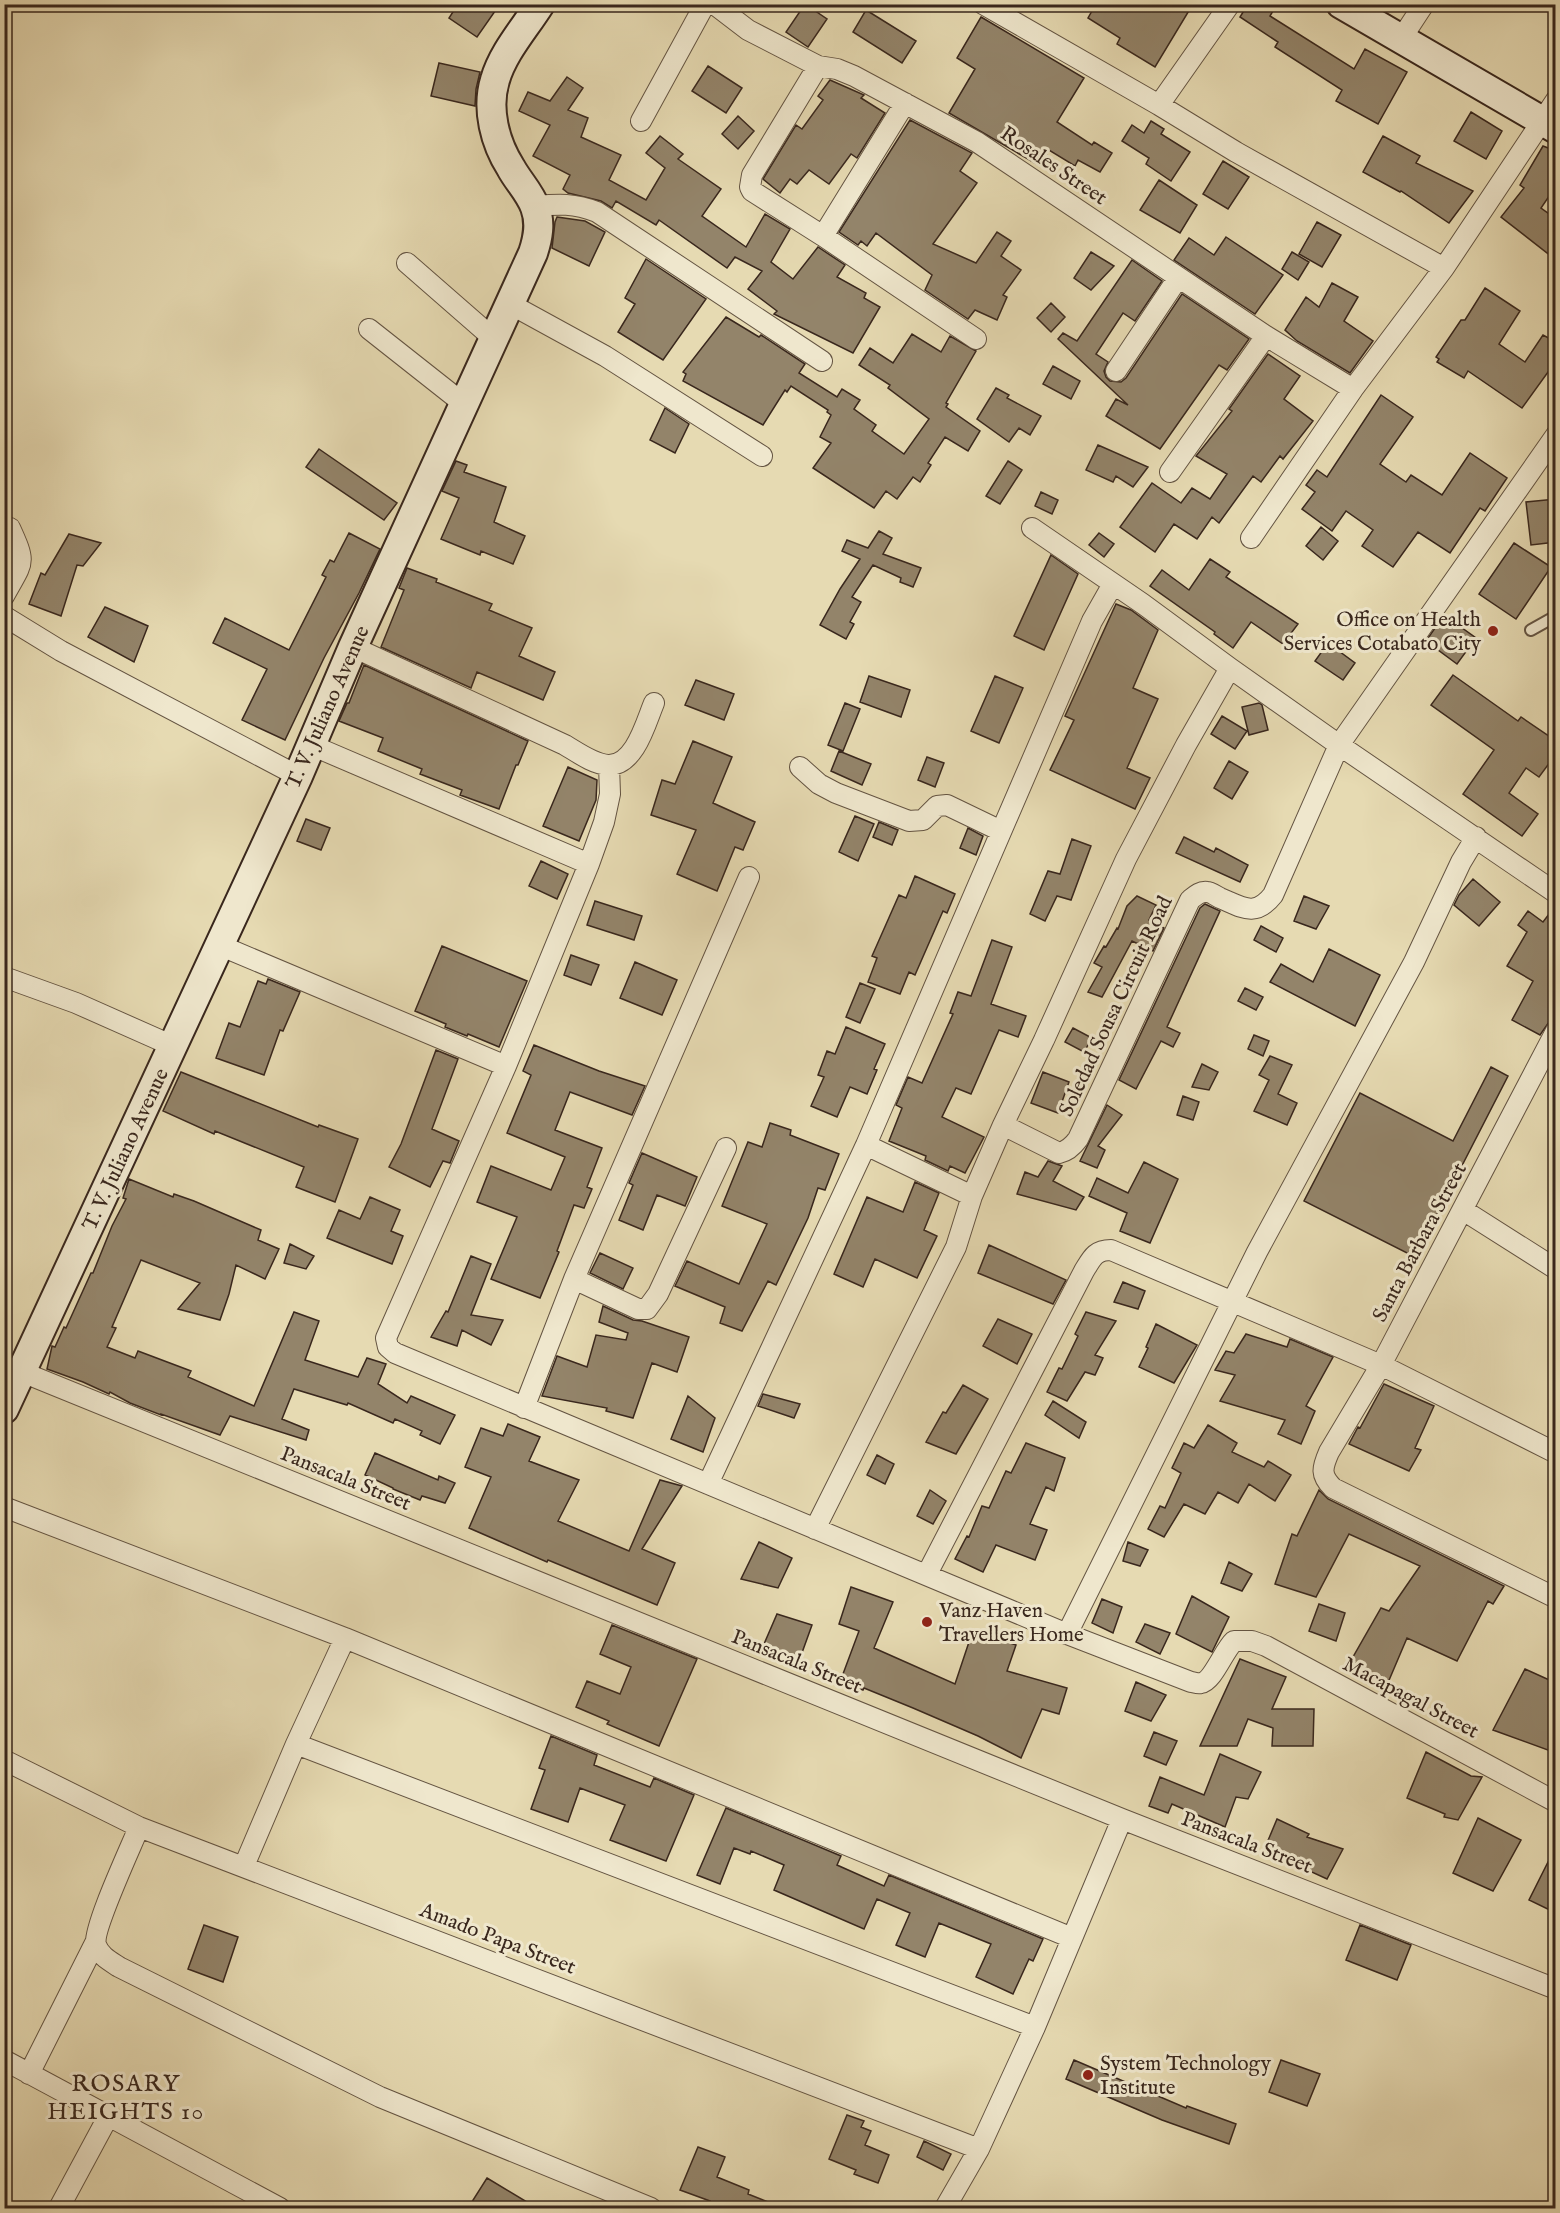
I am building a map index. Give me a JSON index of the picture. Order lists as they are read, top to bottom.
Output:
{
  "streets": {
    "main road": ["T. V. Juliano Avenue"],
    "street": [
      "Rosales Street",
      "Soledad Sousa Circuit Road",
      "Santa Barbara Street",
      "Pansacala Street",
      "Macapagal Street",
      "Amado Papa Street"
    ]
  },
  "crossings": [
    ["T. V. Juliano Avenue", "Pansacala Street"]
  ],
  "districts": ["ROSARY HEIGHTS 10"],
  "places": ["Office on Health Services Cotabato City", "Vanz Haven Travellers Home", "System Technology Institute"]
}
